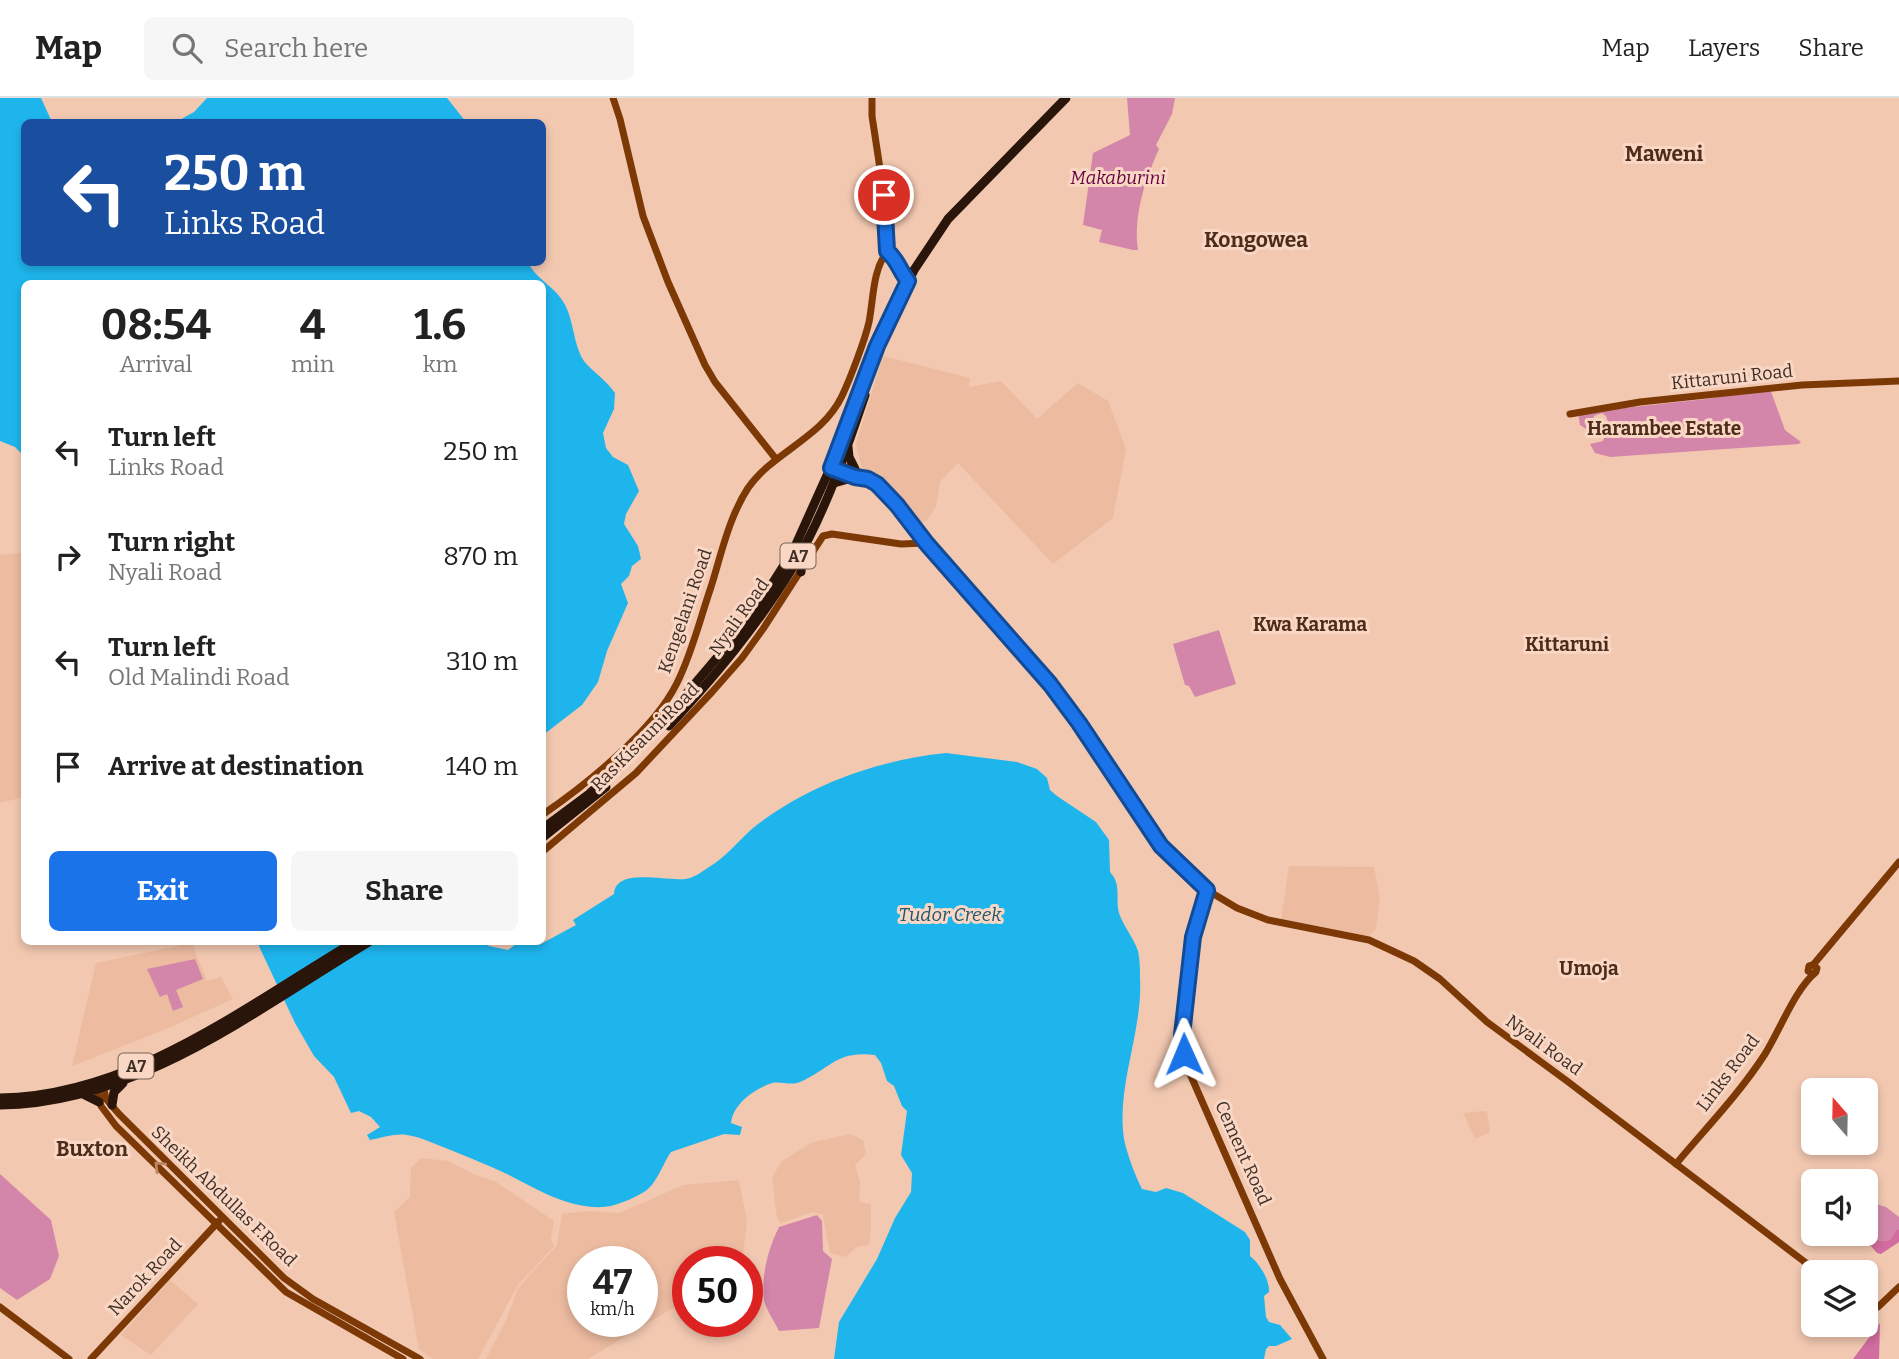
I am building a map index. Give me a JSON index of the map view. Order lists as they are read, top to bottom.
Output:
{
  "streets": {
    "highway": ["A7", "Nyali Road"],
    "main road": [
      "Kittaruni Road",
      "Kengelani Road",
      "Ras Kisauni Road",
      "Links Road",
      "Cement Road",
      "Sheikh Abdullas F.Road",
      "Narok Road"
    ]
  },
  "crossings": [
    ["A7", "Sheikh Abdullas F.Road"],
    ["Nyali Road", "Ras Kisauni Road"],
    ["Nyali Road", "Links Road"],
    ["Sheikh Abdullas F.Road", "Narok Road"]
  ],
  "districts": [
    "Maweni",
    "Kongowea",
    "Harambee Estate",
    "Kwa Karama",
    "Kittaruni",
    "Umoja",
    "Buxton"
  ],
  "water": ["Tudor Creek"],
  "parks": ["Makaburini"],
  "north": "top",
  "page": {
    "header": "Map",
    "search": "Search here",
    "nav": ["Map", "Layers", "Share"],
    "turn": ["250 m", "Links Road"],
    "eta": [
      "08:54",
      "Arrival",
      "4",
      "min",
      "1.6",
      "km"
    ],
    "list": [
      {
        "name": "Turn left",
        "note": "Links Road",
        "value": "250 m"
      },
      {
        "name": "Turn right",
        "note": "Nyali Road",
        "value": "870 m"
      },
      {
        "name": "Turn left",
        "note": "Old Malindi Road",
        "value": "310 m"
      },
      {
        "name": "Arrive at destination",
        "value": "140 m"
      }
    ],
    "buttons": ["Exit", "Share"],
    "speed": "47 km/h",
    "limit": "50"
  }
}
